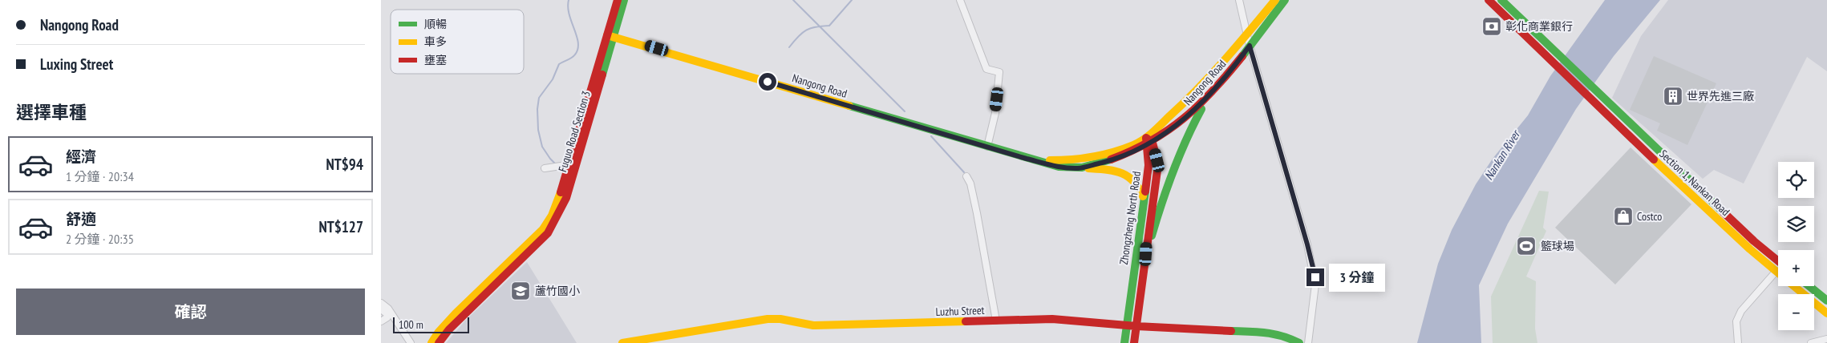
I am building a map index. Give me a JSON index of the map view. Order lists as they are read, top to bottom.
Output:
{
  "streets": {
    "street": [
      "Nangong Road",
      "Fuguo Road Section 3",
      "Section 1, Nankan Road",
      "Zhongzheng North Road",
      "Luzhu Street"
    ]
  },
  "crossings": [
    ["Nangong Road", "Fuguo Road Section 3"],
    ["Nangong Road", "Zhongzheng North Road"],
    ["Zhongzheng North Road", "Luzhu Street"]
  ],
  "water": ["Nankan River"],
  "places": {
    "bank": ["彰化商業銀行"],
    "building": ["世界先進三廠"],
    "shop": ["Costco"],
    "sports": ["籃球場"],
    "school or university": ["蘆竹國小"]
  },
  "legend": ["順暢", "車多", "壅塞"],
  "scale_bar": "100 m",
  "page": {
    "banner": ["Nangong Road", "Luxing Street"],
    "heading": "選擇車種",
    "list": [
      {
        "name": "經濟",
        "note": "1 分鐘 · 20:34",
        "value": "NT$94"
      },
      {
        "name": "舒適",
        "note": "2 分鐘 · 20:35",
        "value": "NT$127"
      }
    ],
    "map_buttons": ["+", "−"],
    "bubble": "3 分鐘",
    "buttons": "確認",
    "scale": "100 m"
  }
}
